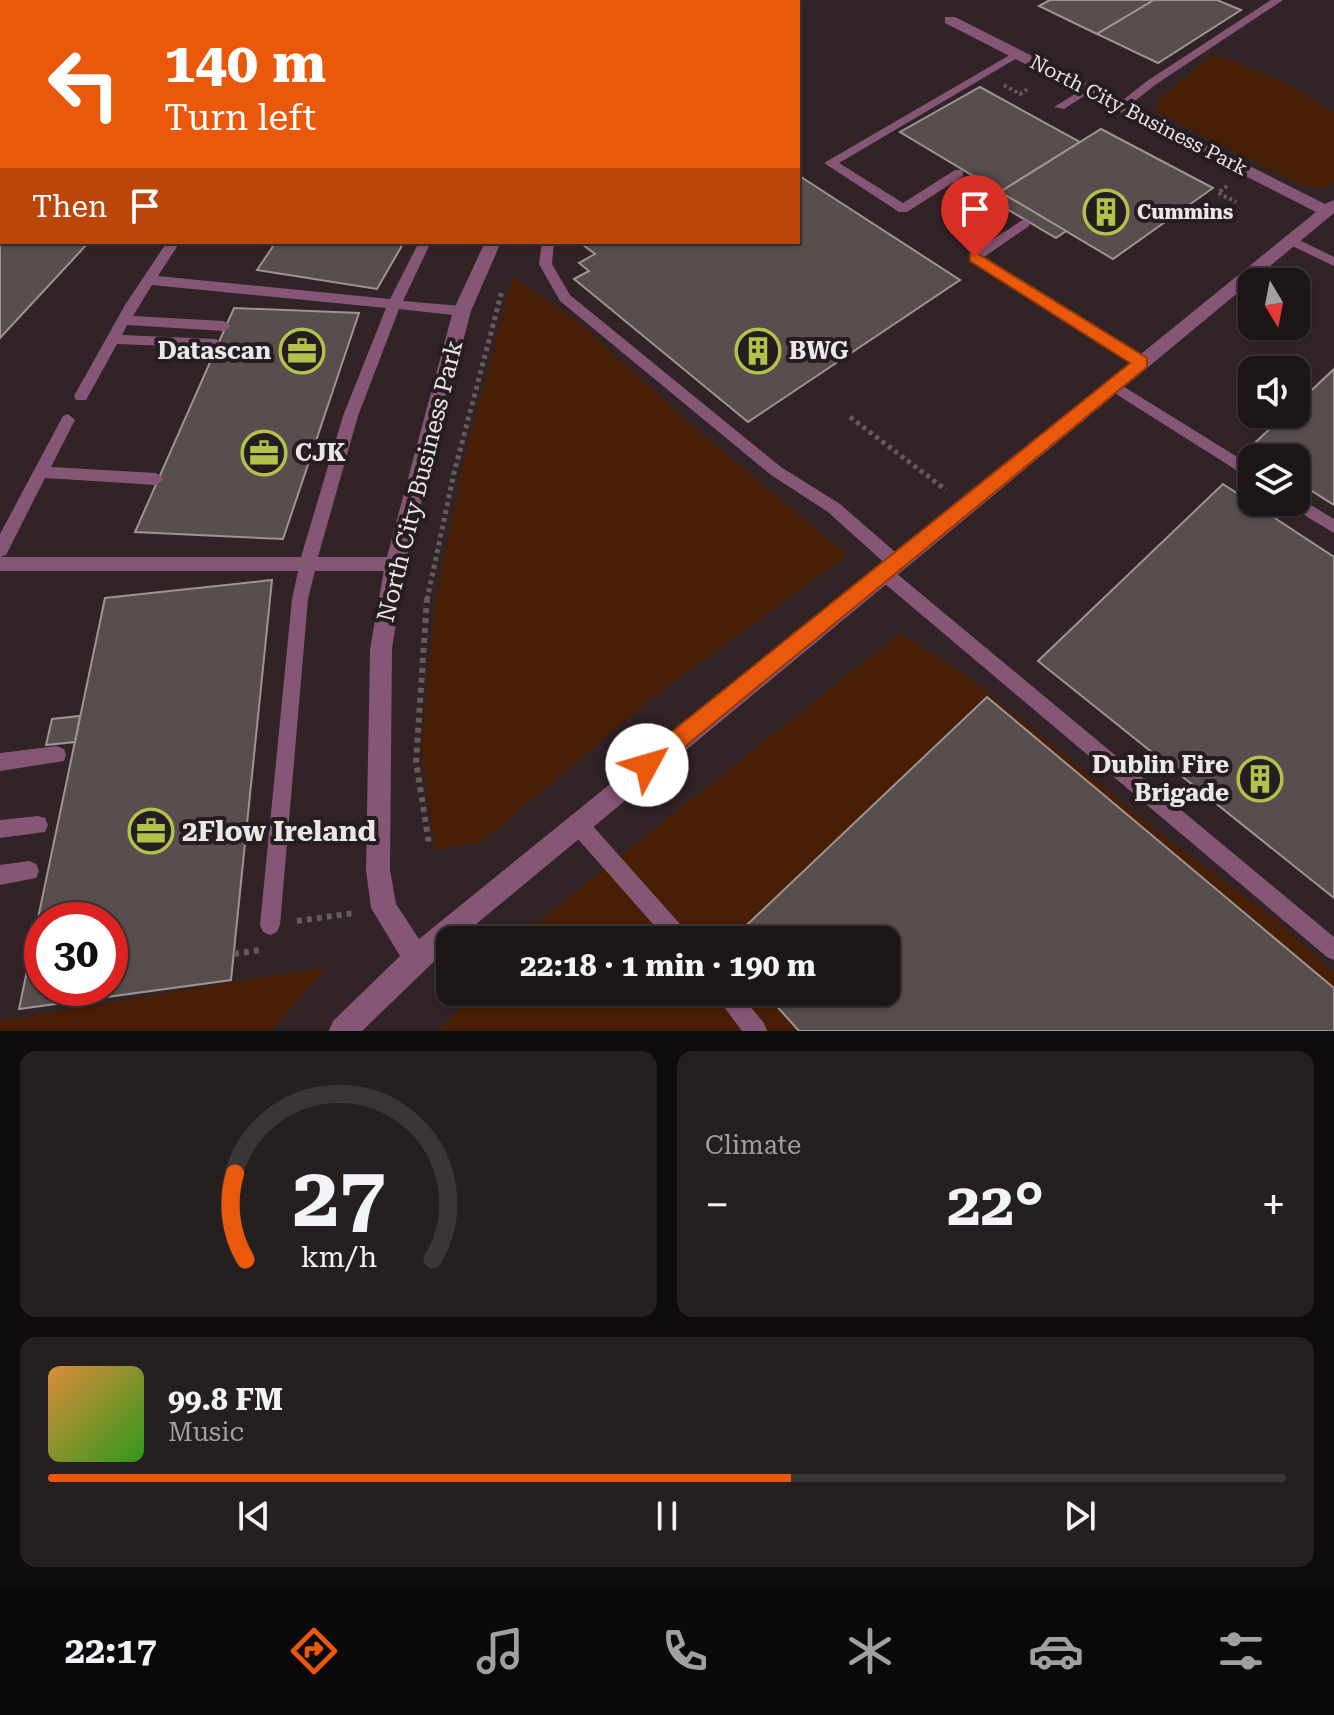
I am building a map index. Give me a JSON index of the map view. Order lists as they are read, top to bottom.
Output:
{
  "streets": {
    "street": ["North City Business Park"]
  },
  "places": {
    "building": ["Cummins", "BWG", "Dublin Fire Brigade"],
    "office": ["Datascan", "CJK", "2Flow Ireland"]
  },
  "north": "bottom",
  "page": {
    "turn": ["140 m", "Turn left"],
    "then": "Then",
    "limit": "30",
    "trip": "22:18 · 1 min · 190 m",
    "tile": "Climate",
    "heat": ["−", "22°", "+"],
    "song": ["99.8 FM", "Music"],
    "tabs": "22:17",
    "gauge": ["27", "km/h"]
  }
}
